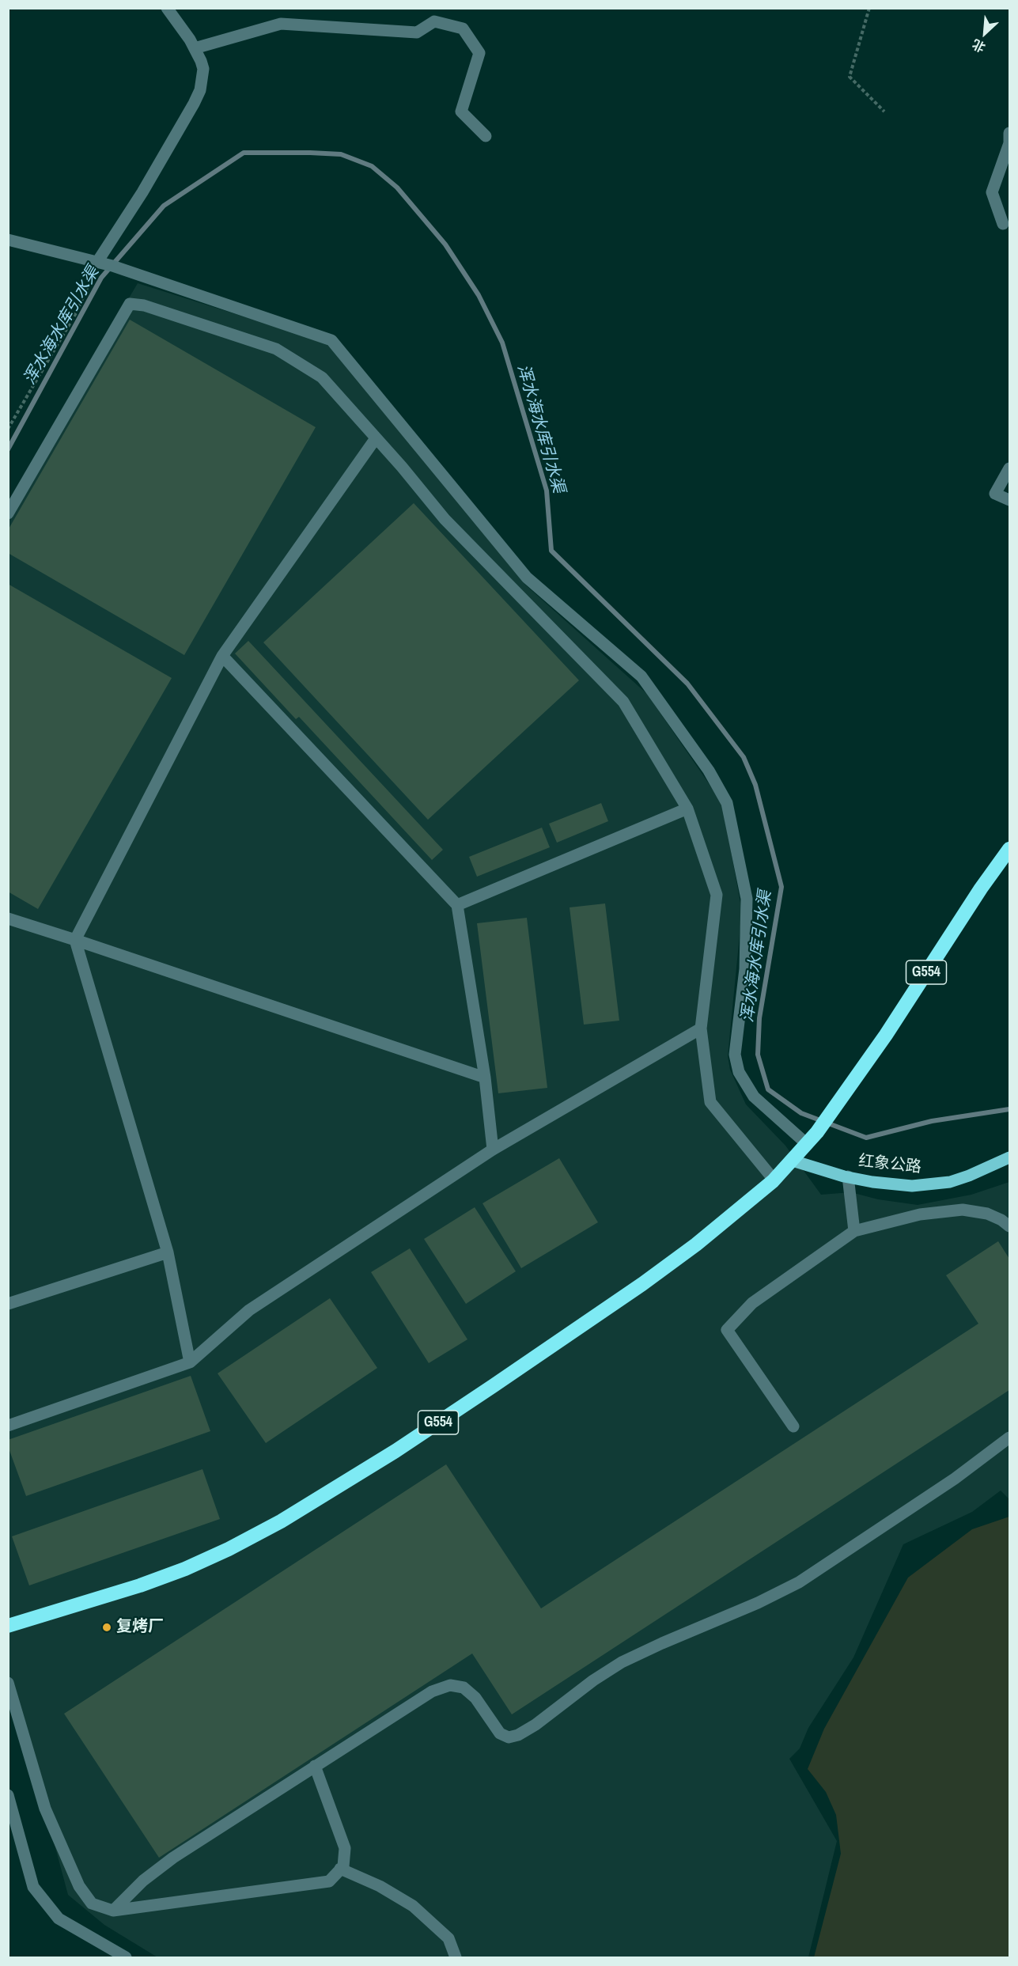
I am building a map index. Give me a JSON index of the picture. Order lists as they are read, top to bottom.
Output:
{
  "streets": {
    "highway": ["G554"],
    "main road": ["红象公路"]
  },
  "crossings": [
    ["G554", "红象公路"]
  ],
  "water": ["浑水海水库引水渠"],
  "places": ["复烤厂"],
  "north": "bottom left"
}
